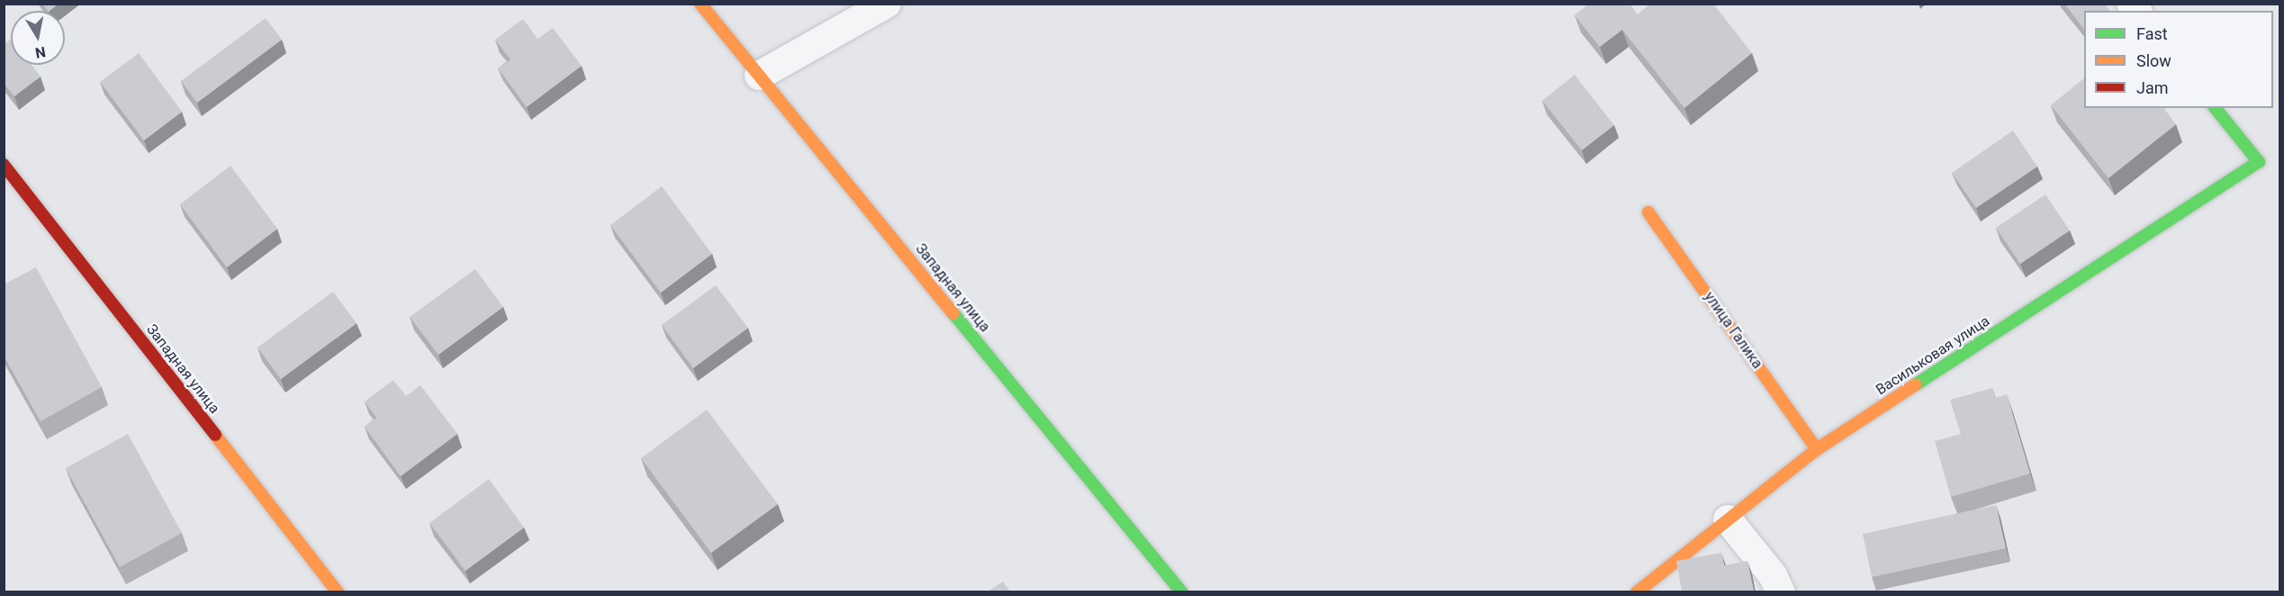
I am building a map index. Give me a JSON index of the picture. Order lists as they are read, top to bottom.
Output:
{
  "streets": {
    "street": ["Западная улица", "улица Галика", "Васильковая улица"]
  },
  "crossings": [
    ["улица Галика", "Васильковая улица"]
  ],
  "legend": ["Fast", "Slow", "Jam"],
  "north": "bottom"
}
